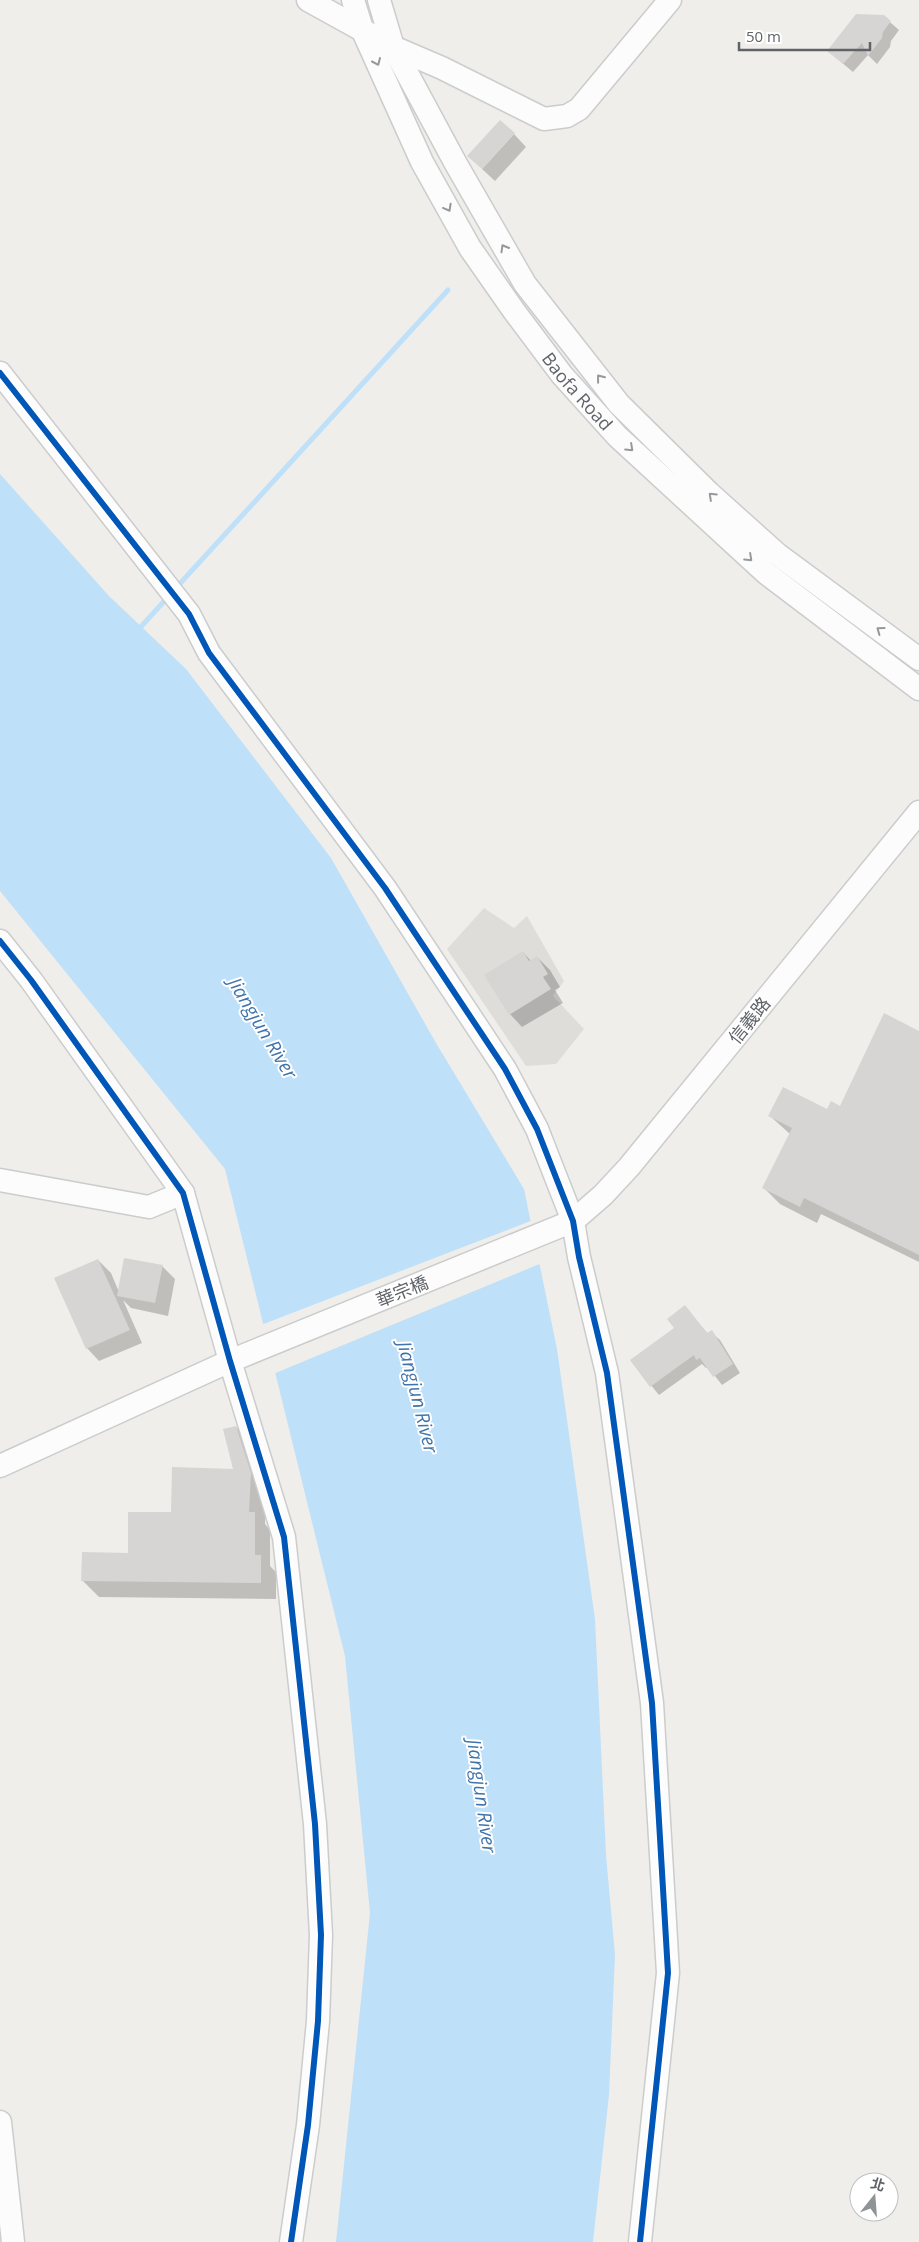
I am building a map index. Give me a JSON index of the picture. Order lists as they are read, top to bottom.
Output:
{
  "streets": {
    "street": ["Baofa Road", "信義路", "華宗橋"]
  },
  "crossings": [
    ["信義路", "華宗橋"]
  ],
  "water": ["Jiangjun River"],
  "scale_bar": "50 m",
  "north": "top"
}
